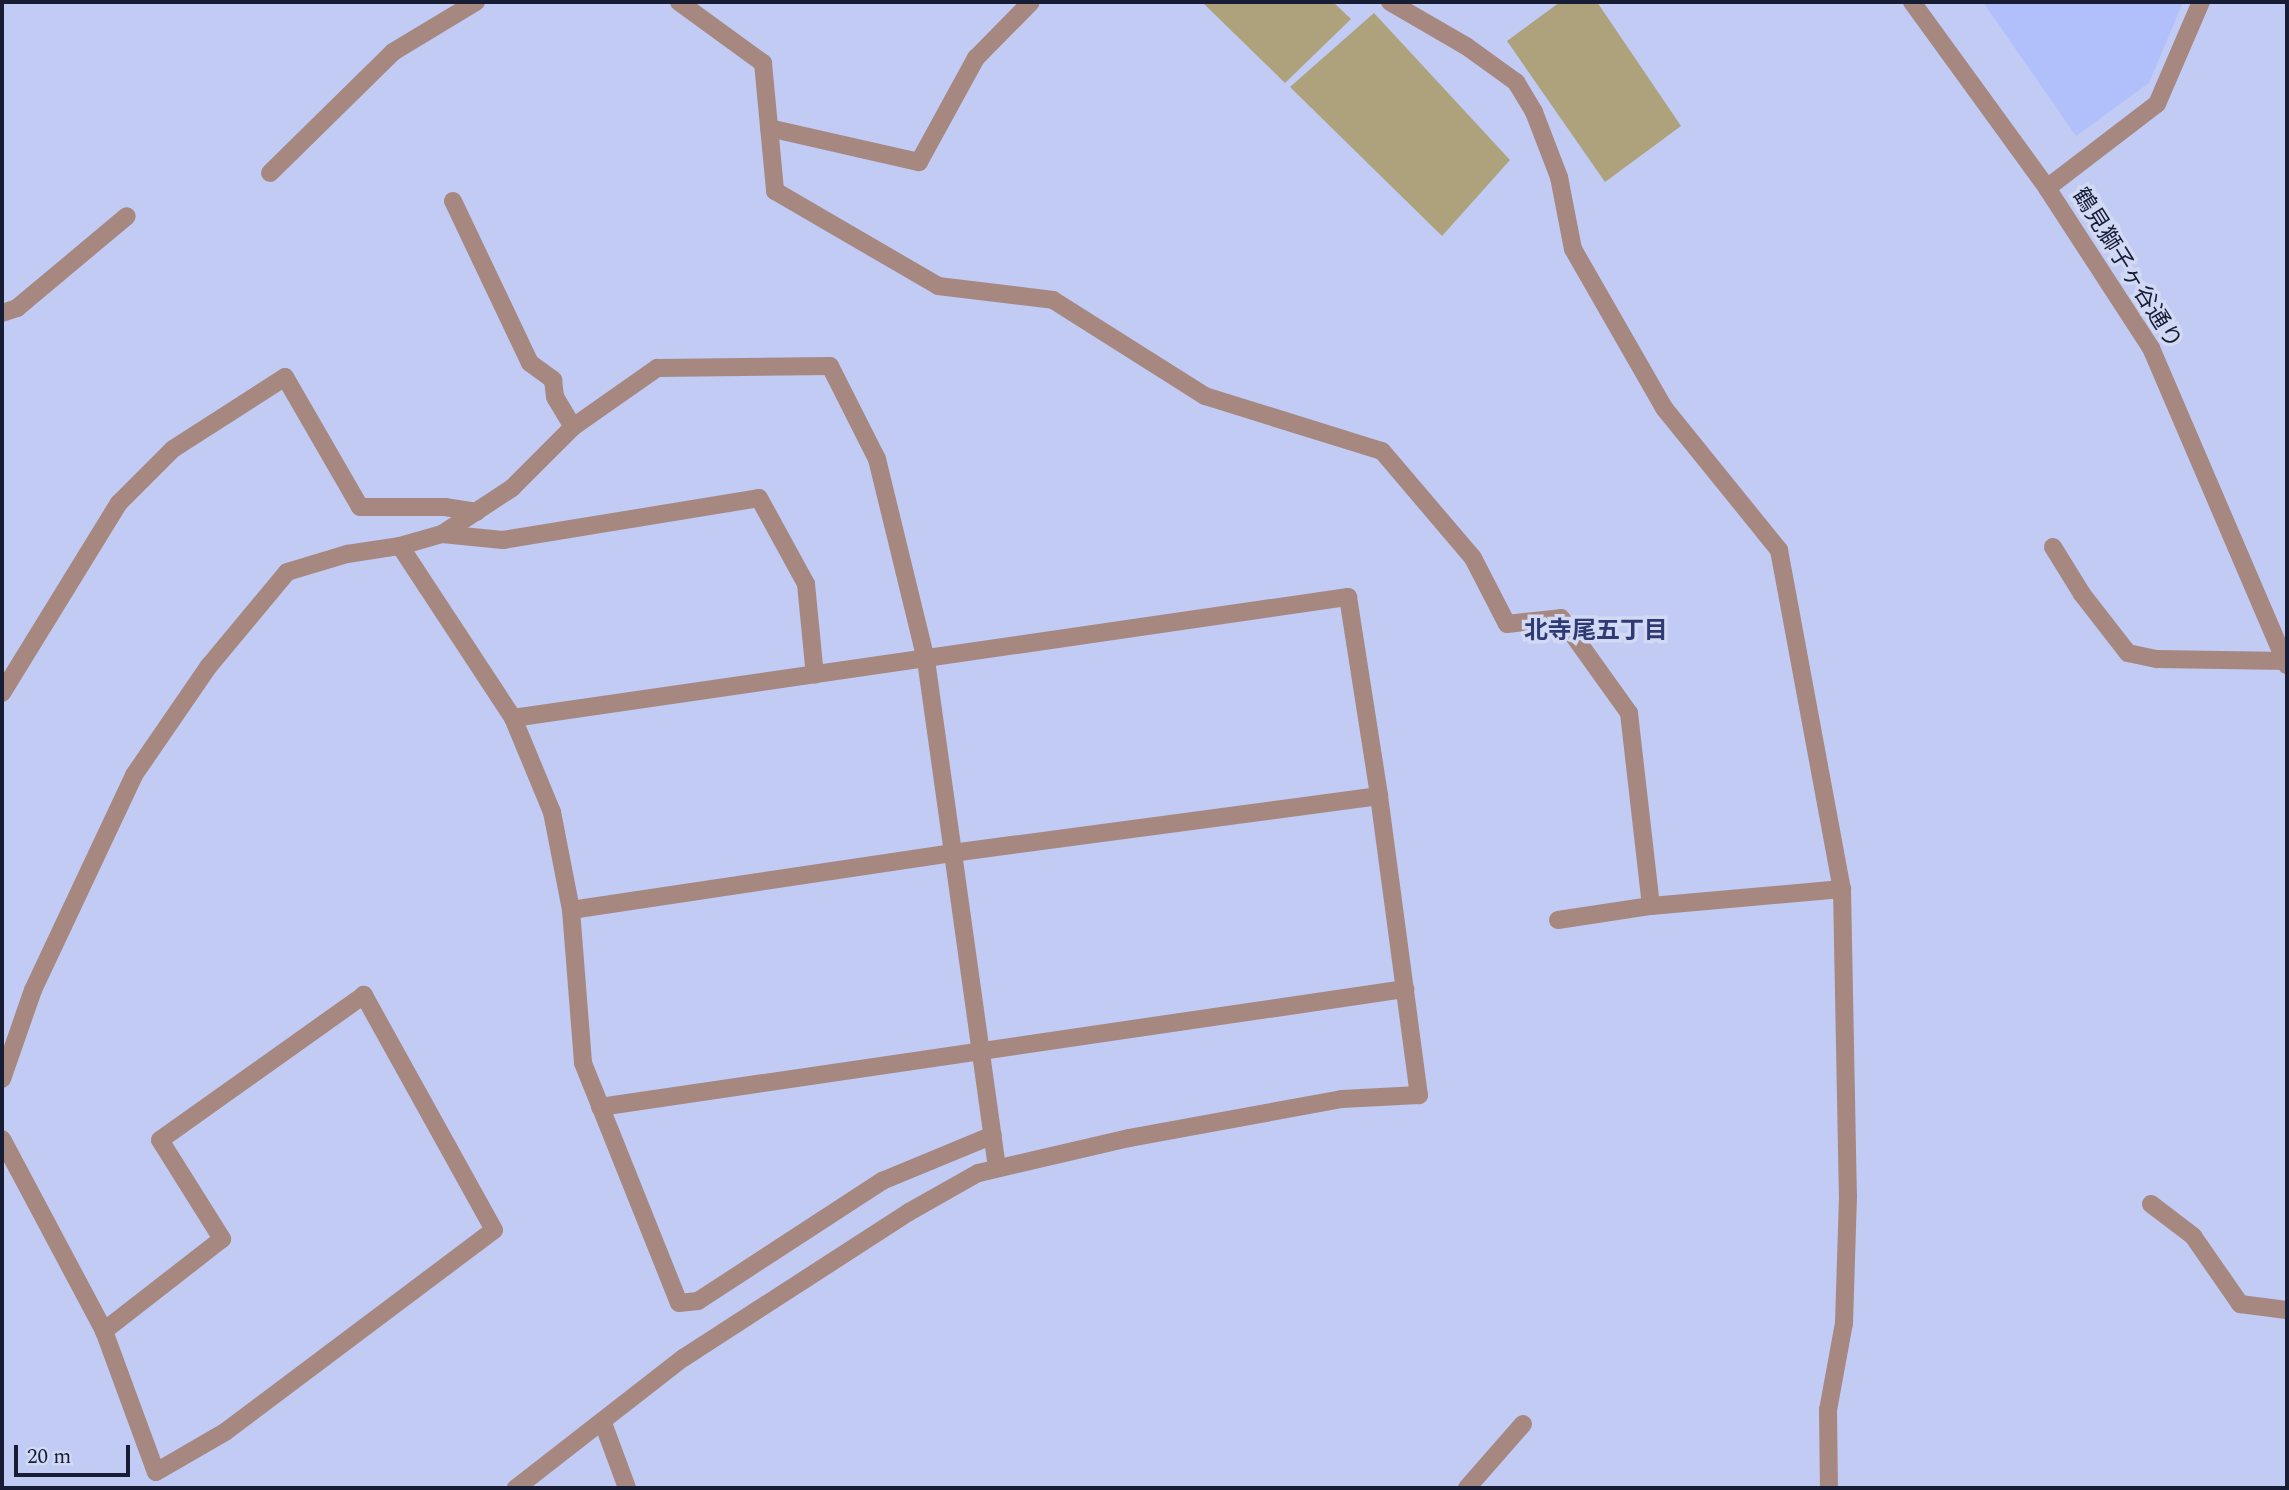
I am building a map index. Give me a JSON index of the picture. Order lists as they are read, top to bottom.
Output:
{
  "streets": {
    "street": ["鶴見獅子ヶ谷通り"]
  },
  "districts": ["北寺尾五丁目"],
  "scale_bar": "20 m"
}
